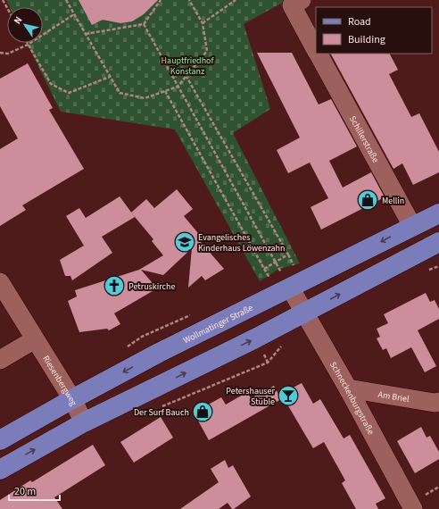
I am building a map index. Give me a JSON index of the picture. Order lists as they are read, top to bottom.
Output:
{
  "streets": {
    "main road": ["Wollmatinger Straße"],
    "street": [
      "Schillerstraße",
      "Riesenbergweg",
      "Am Briel",
      "Schneckenburgstraße"
    ]
  },
  "crossings": [
    ["Schillerstraße", "Wollmatinger Straße"],
    ["Wollmatinger Straße", "Riesenbergweg"],
    ["Wollmatinger Straße", "Schneckenburgstraße"],
    ["Am Briel", "Schneckenburgstraße"]
  ],
  "parks": ["Hauptfriedhof Konstanz"],
  "places": {
    "shop": ["Mellin", "Der Surf Bauch"],
    "school or university": ["Evangelisches Kinderhaus Löwenzahn"],
    "church": ["Petruskirche"],
    "bar": ["Petershauser Stüble"]
  },
  "legend": ["Road", "Building"],
  "scale_bar": "20 m",
  "north": "top left"
}
